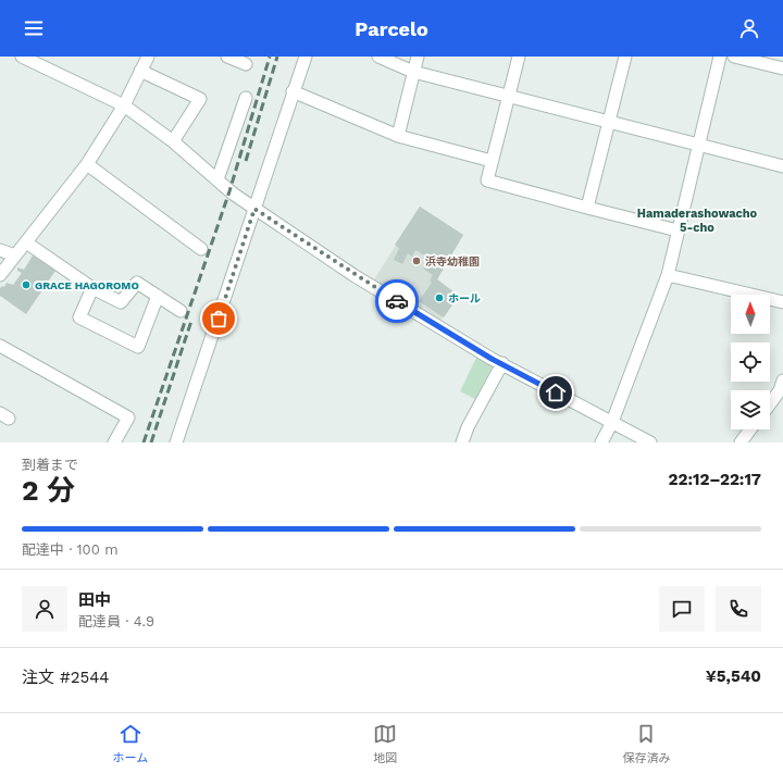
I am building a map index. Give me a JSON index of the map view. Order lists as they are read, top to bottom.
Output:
{
  "districts": ["Hamaderashowacho 5-cho"],
  "places": ["浜寺幼稚園", "GRACE HAGOROMO", "ホール"],
  "north": "top",
  "page": {
    "header": "Parcelo",
    "heading": ["2 分", "到着まで", "22:12–22:17"],
    "panel": [
      "田中",
      "配達員 · 4.9",
      "注文 #2544",
      "¥5,540"
    ],
    "bar": "配達中 · 100 m",
    "tabs": ["ホーム", "地図", "保存済み"]
  }
}
